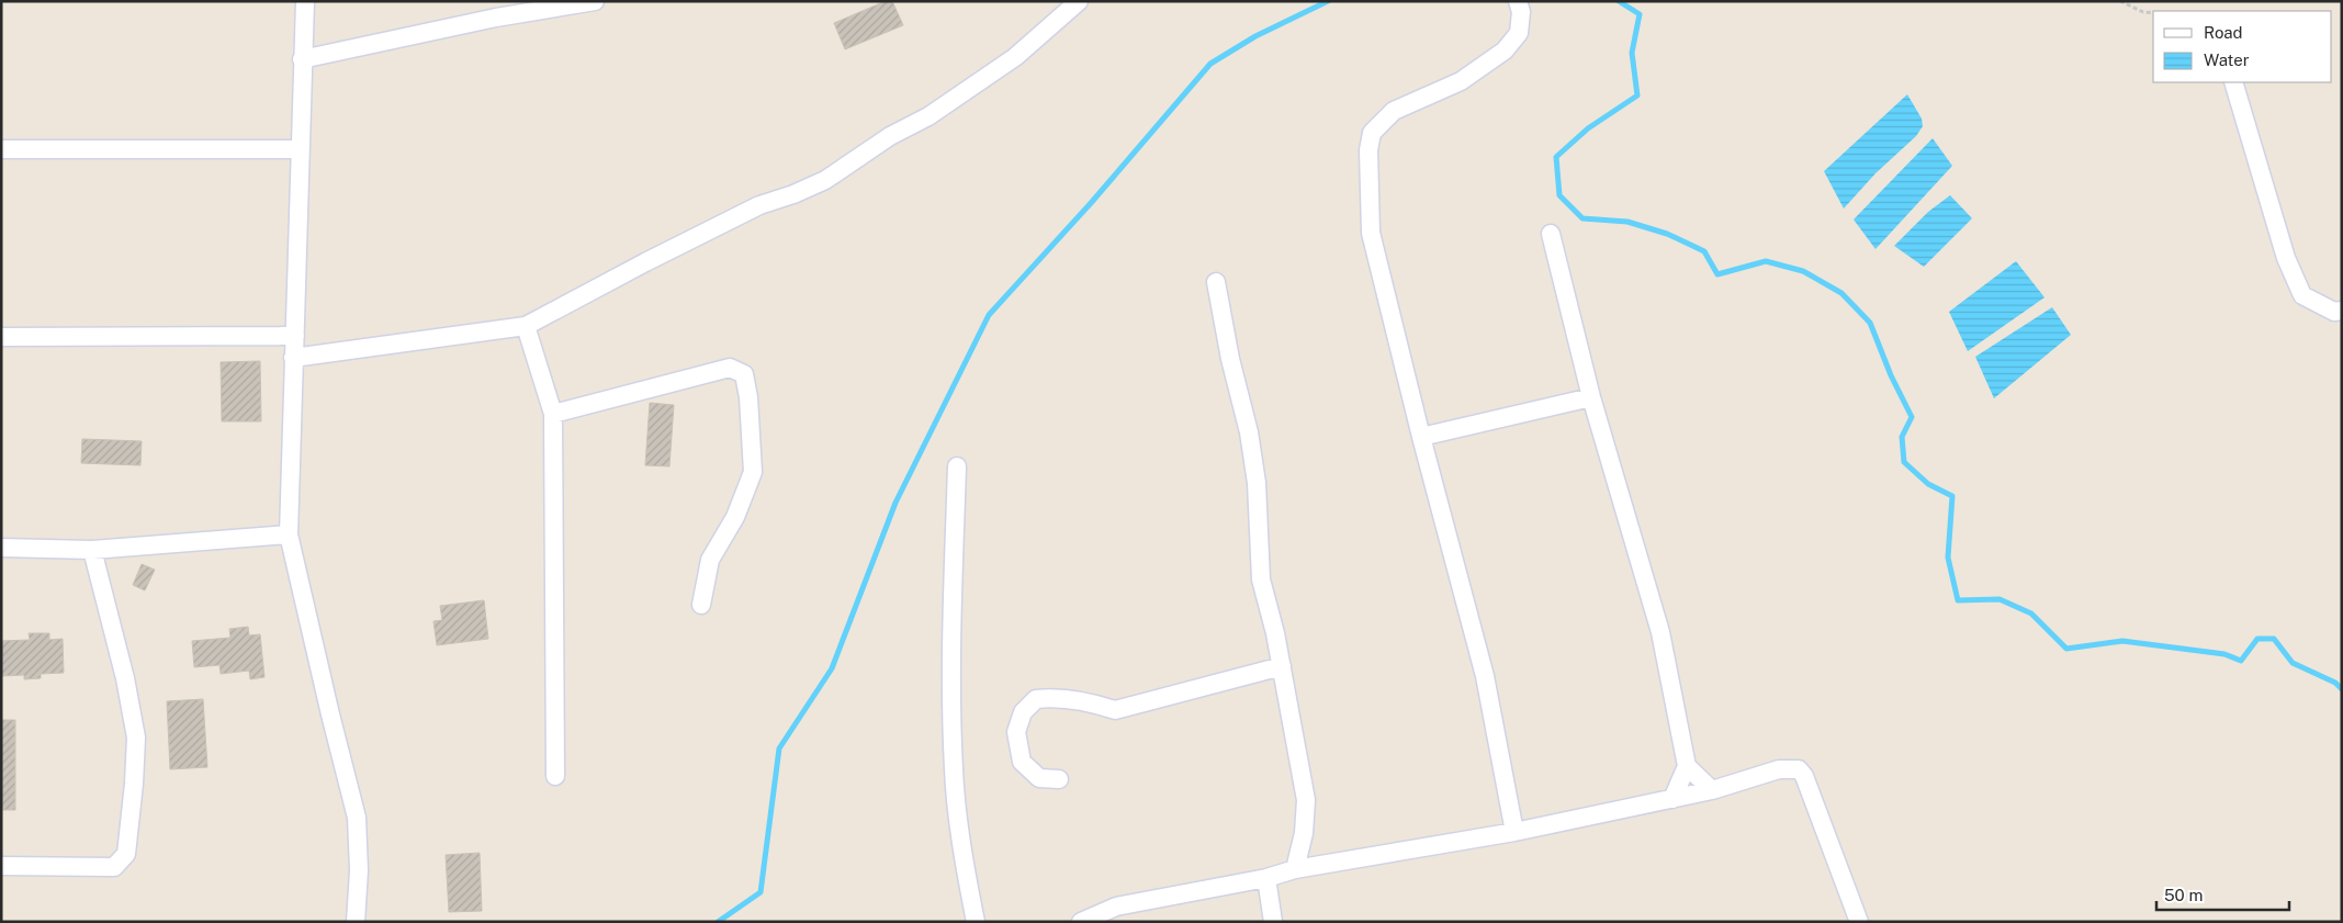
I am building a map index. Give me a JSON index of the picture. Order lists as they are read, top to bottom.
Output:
{
  "legend": ["Road", "Water"],
  "scale_bar": "50 m"
}
